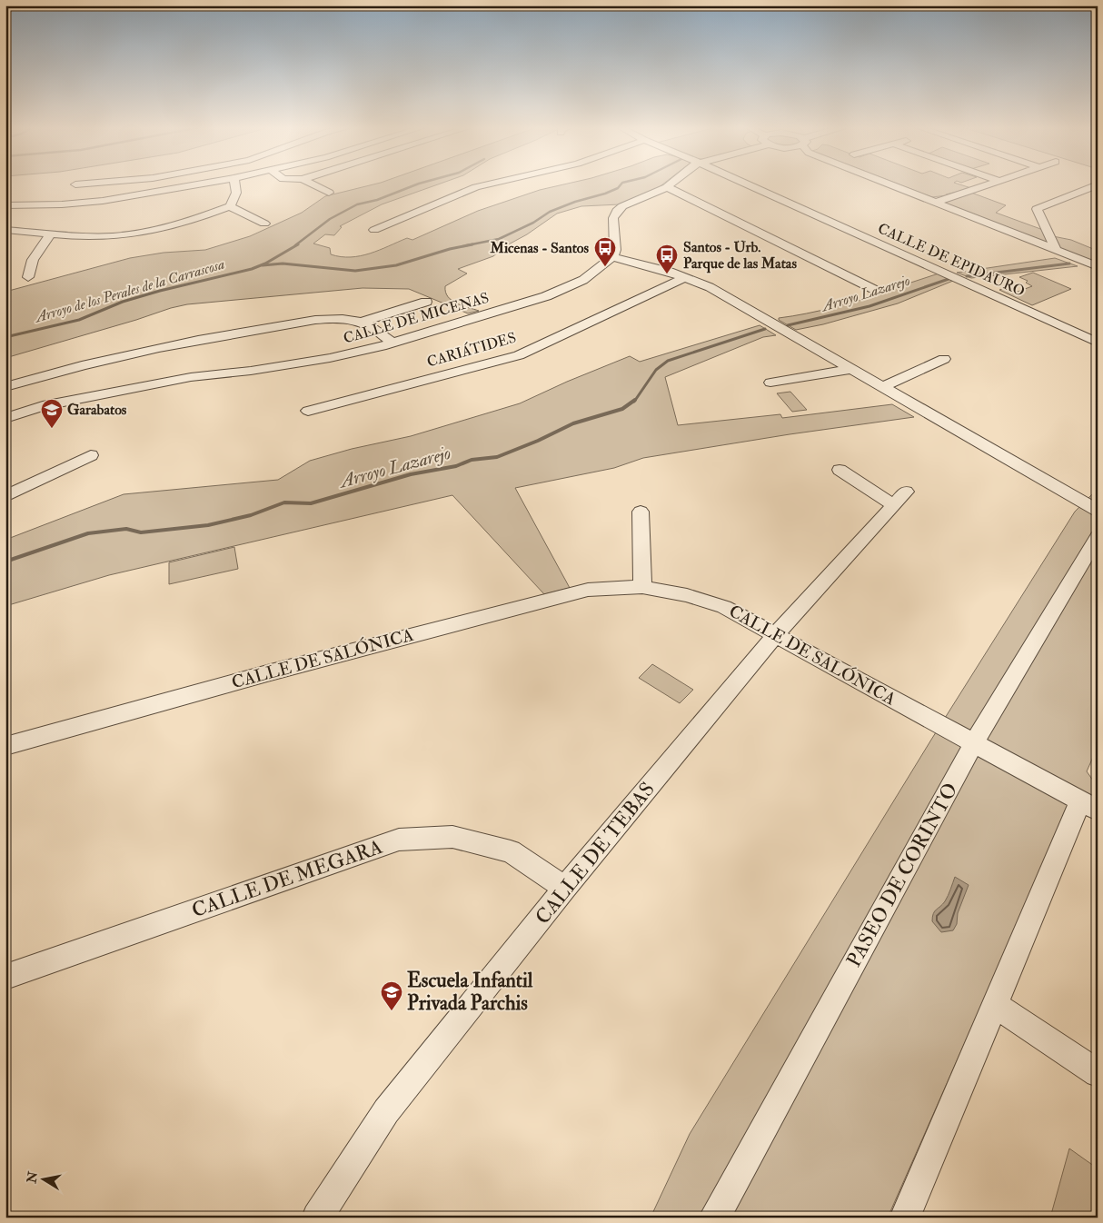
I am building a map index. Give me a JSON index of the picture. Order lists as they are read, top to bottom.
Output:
{
  "streets": {
    "street": [
      "CALLE DE EPIDAURO",
      "CALLE DE MICENAS",
      "CARIÁTIDES",
      "CALLE DE SALÓNICA",
      "CALLE DE TEBAS",
      "PASEO DE CORINTO",
      "CALLE DE MEGARA"
    ]
  },
  "crossings": [
    ["CALLE DE SALÓNICA", "CALLE DE TEBAS"],
    ["CALLE DE SALÓNICA", "PASEO DE CORINTO"],
    ["CALLE DE TEBAS", "CALLE DE MEGARA"]
  ],
  "water": ["Arroyo de los Perales de la Carrascosa", "Arroyo Lazarejo"],
  "places": {
    "bus stop": ["Micenas - Santos", "Santos - Urb. Parque de las Matas"],
    "school or university": ["Garabatos", "Escuela Infantil Privada Parchis"]
  },
  "north": "left"
}
